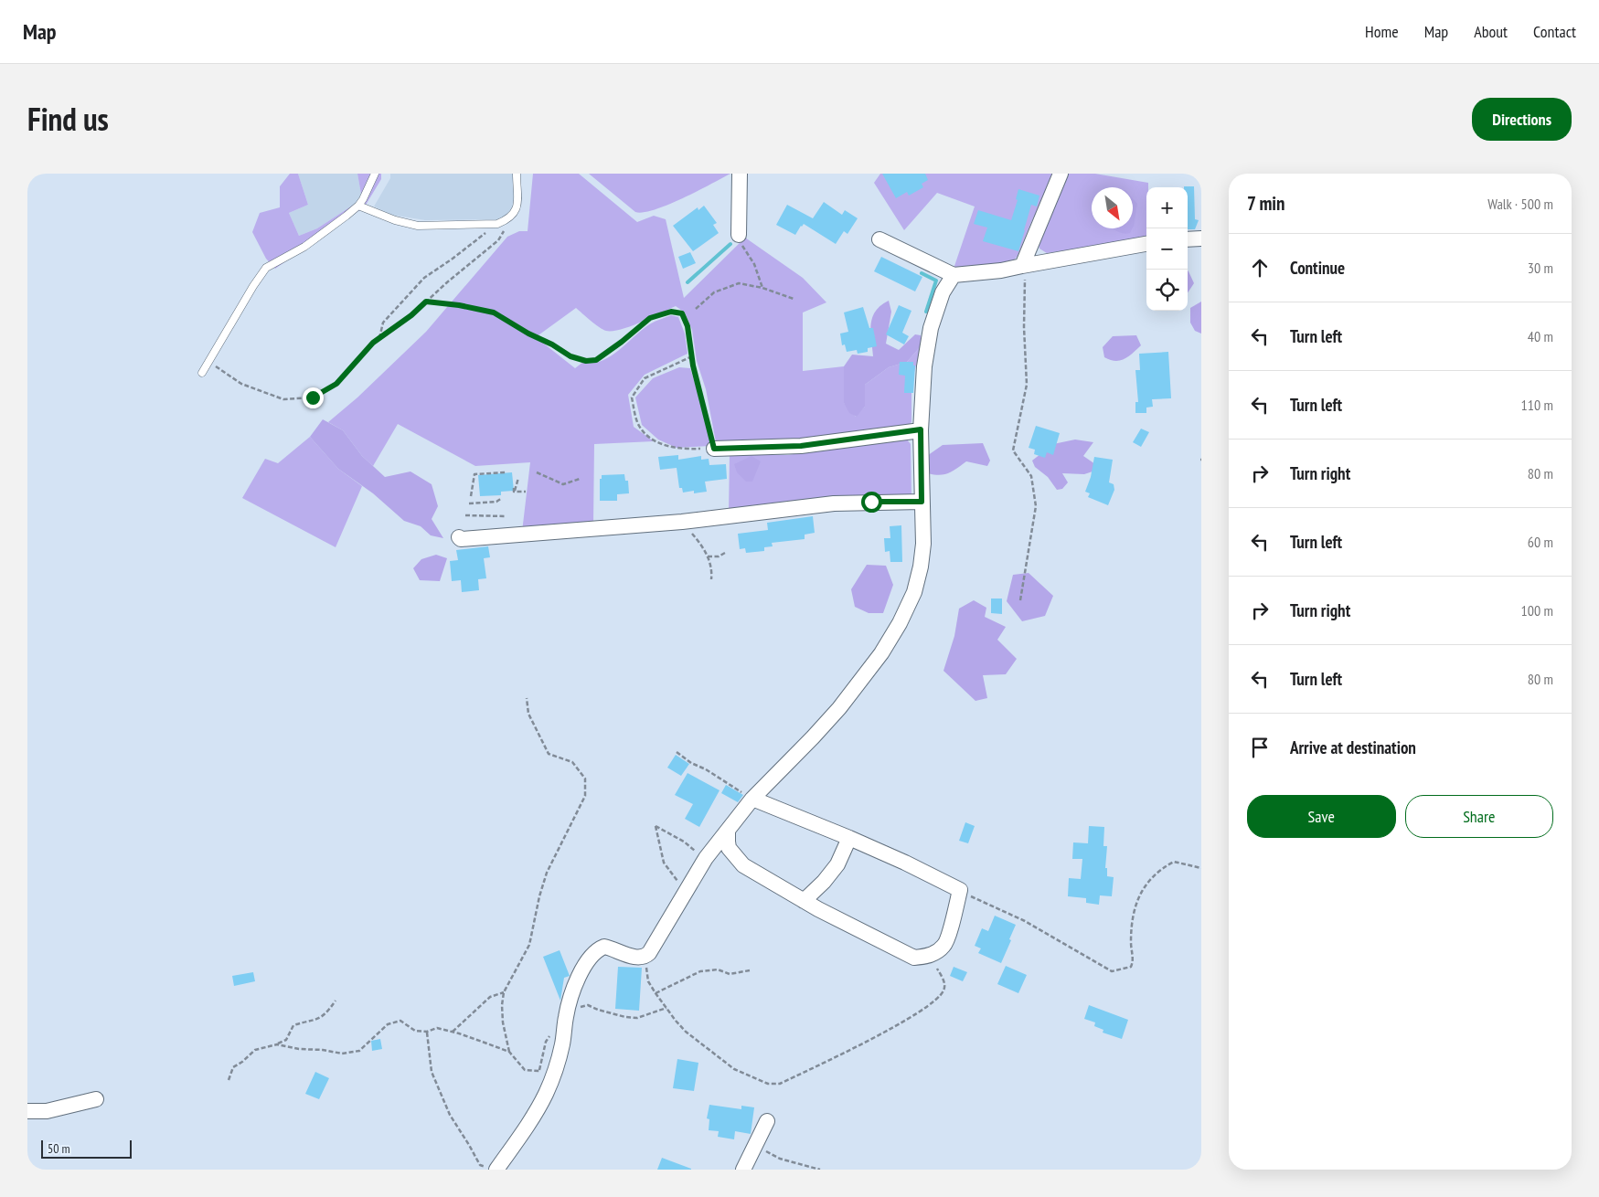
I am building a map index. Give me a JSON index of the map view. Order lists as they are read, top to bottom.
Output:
{
  "scale_bar": "50 m",
  "north": "bottom right",
  "page": {
    "header": "Map",
    "nav": [
      "Home",
      "Map",
      "About",
      "Contact"
    ],
    "title": "Find us",
    "buttons": [
      "Directions",
      ["Save", "Share"]
    ],
    "heading": ["7 min", "Walk · 500 m"],
    "map_buttons": ["+", "−"],
    "list": [
      ["Continue", "30 m"],
      ["Turn left", "40 m"],
      ["Turn left", "110 m"],
      ["Turn right", "80 m"],
      ["Turn left", "60 m"],
      ["Turn right", "100 m"],
      ["Turn left", "80 m"],
      "Arrive at destination"
    ],
    "scale": "50 m"
  }
}
